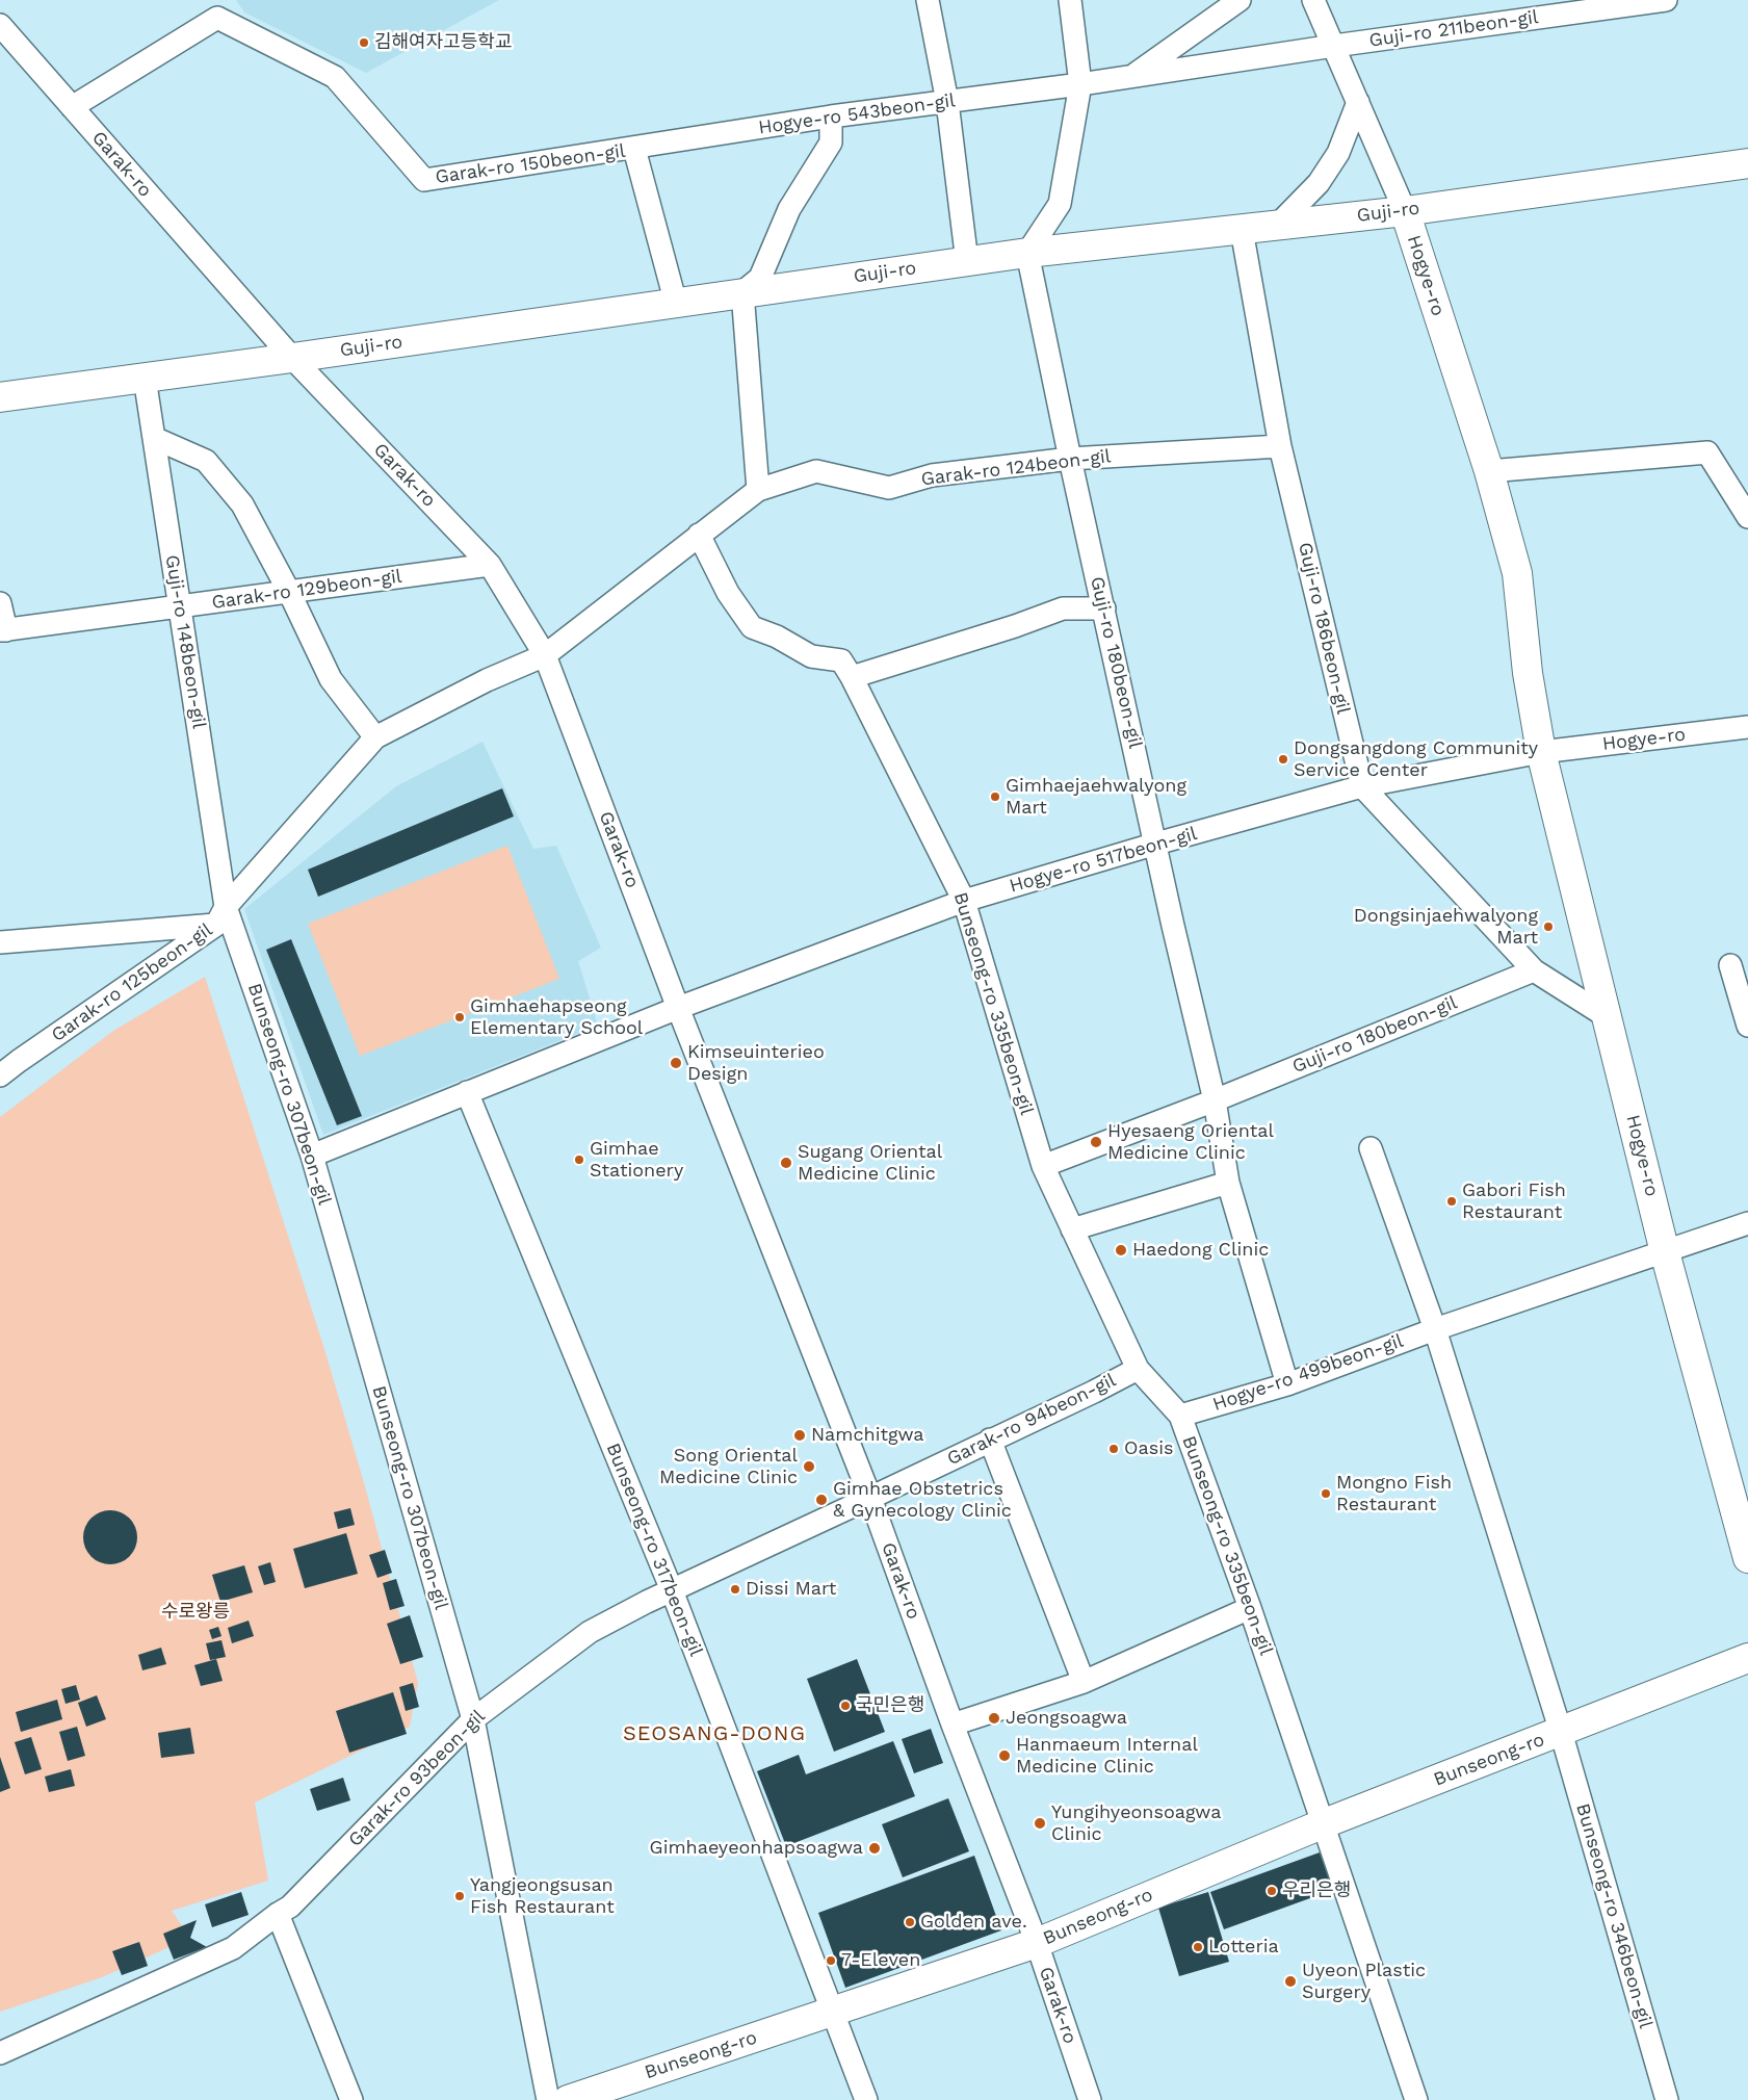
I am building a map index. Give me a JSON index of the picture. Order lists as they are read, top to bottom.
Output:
{
  "streets": {
    "main road": ["Guji-ro", "Hogye-ro", "Bunseong-ro"],
    "street": [
      "Guji-ro 211beon-gil",
      "Hogye-ro 543beon-gil",
      "Garak-ro",
      "Garak-ro 150beon-gil",
      "Garak-ro 124beon-gil",
      "Garak-ro 129beon-gil",
      "Guji-ro 186beon-gil",
      "Guji-ro 148beon-gil",
      "Guji-ro 180beon-gil",
      "Hogye-ro 517beon-gil",
      "Garak-ro 125beon-gil",
      "Bunseong-ro 335beon-gil",
      "Bunseong-ro 307beon-gil",
      "Hogye-ro 499beon-gil",
      "Garak-ro 94beon-gil",
      "Bunseong-ro 317beon-gil",
      "Garak-ro 93beon-gil",
      "Bunseong-ro 346beon-gil"
    ]
  },
  "crossings": [
    ["Guji-ro 211beon-gil", "Hogye-ro 543beon-gil"],
    ["Guji-ro 211beon-gil", "Hogye-ro"],
    ["Hogye-ro 543beon-gil", "Garak-ro 150beon-gil"],
    ["Hogye-ro 543beon-gil", "Hogye-ro"],
    ["Garak-ro", "Garak-ro 150beon-gil"],
    ["Garak-ro", "Guji-ro"],
    ["Garak-ro", "Garak-ro 124beon-gil"],
    ["Garak-ro", "Garak-ro 129beon-gil"],
    ["Garak-ro", "Hogye-ro 517beon-gil"],
    ["Garak-ro", "Garak-ro 125beon-gil"],
    ["Garak-ro", "Garak-ro 94beon-gil"],
    ["Garak-ro", "Bunseong-ro"],
    ["Garak-ro", "Garak-ro 93beon-gil"],
    ["Garak-ro 150beon-gil", "Guji-ro"],
    ["Guji-ro", "Hogye-ro"],
    ["Guji-ro", "Guji-ro 186beon-gil"],
    ["Guji-ro", "Guji-ro 148beon-gil"],
    ["Guji-ro", "Guji-ro 180beon-gil"],
    ["Hogye-ro", "Guji-ro 186beon-gil"],
    ["Hogye-ro", "Hogye-ro 517beon-gil"],
    ["Hogye-ro", "Hogye-ro 499beon-gil"],
    ["Garak-ro 124beon-gil", "Guji-ro 186beon-gil"],
    ["Garak-ro 124beon-gil", "Guji-ro 180beon-gil"],
    ["Garak-ro 124beon-gil", "Garak-ro 125beon-gil"],
    ["Garak-ro 124beon-gil", "Bunseong-ro 335beon-gil"],
    ["Garak-ro 129beon-gil", "Guji-ro 148beon-gil"],
    ["Guji-ro 186beon-gil", "Guji-ro 180beon-gil"],
    ["Guji-ro 186beon-gil", "Hogye-ro 517beon-gil"],
    ["Guji-ro 148beon-gil", "Garak-ro 125beon-gil"],
    ["Guji-ro 148beon-gil", "Bunseong-ro 307beon-gil"],
    ["Guji-ro 180beon-gil", "Hogye-ro 517beon-gil"],
    ["Guji-ro 180beon-gil", "Hogye-ro 499beon-gil"],
    ["Hogye-ro 517beon-gil", "Bunseong-ro 335beon-gil"],
    ["Garak-ro 125beon-gil", "Bunseong-ro 307beon-gil"],
    ["Bunseong-ro 335beon-gil", "Hogye-ro 499beon-gil"],
    ["Bunseong-ro 335beon-gil", "Garak-ro 94beon-gil"],
    ["Bunseong-ro 335beon-gil", "Bunseong-ro"],
    ["Bunseong-ro 307beon-gil", "Garak-ro 93beon-gil"],
    ["Hogye-ro 499beon-gil", "Bunseong-ro"],
    ["Garak-ro 94beon-gil", "Garak-ro 93beon-gil"],
    ["Bunseong-ro 317beon-gil", "Bunseong-ro"],
    ["Bunseong-ro 317beon-gil", "Garak-ro 93beon-gil"],
    ["Bunseong-ro", "Bunseong-ro 346beon-gil"]
  ],
  "districts": ["SEOSANG-DONG"],
  "parks": ["수로왕릉"],
  "places": [
    "김해여자고등학교",
    "Dongsangdong Community Service Center",
    "Gimhaejaehwalyong Mart",
    "Dongsinjaehwalyong Mart",
    "Gimhaehapseong Elementary School",
    "Kimseuinterieo Design",
    "Hyesaeng Oriental Medicine Clinic",
    "Gimhae Stationery",
    "Sugang Oriental Medicine Clinic",
    "Gabori Fish Restaurant",
    "Haedong Clinic",
    "Namchitgwa",
    "Oasis",
    "Song Oriental Medicine Clinic",
    "Mongno Fish Restaurant",
    "Gimhae Obstetrics & Gynecology Clinic",
    "Dissi Mart",
    "국민은행",
    "Jeongsoagwa",
    "Hanmaeum Internal Medicine Clinic",
    "Yungihyeonsoagwa Clinic",
    "Gimhaeyeonhapsoagwa",
    "우리은행",
    "Yangjeongsusan Fish Restaurant",
    "Golden ave.",
    "Lotteria",
    "7-Eleven",
    "Uyeon Plastic Surgery"
  ]
}
